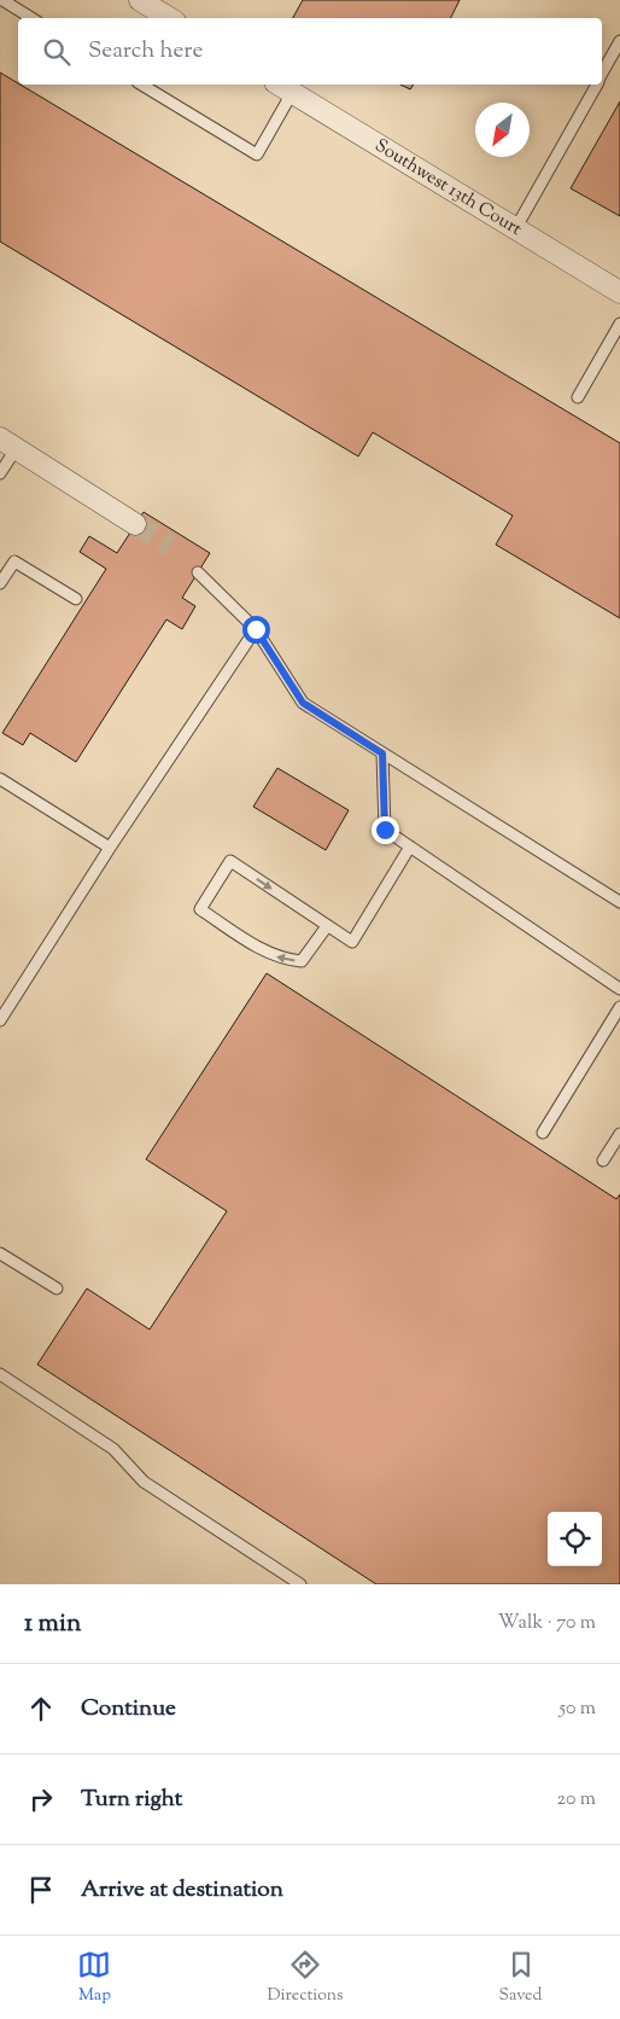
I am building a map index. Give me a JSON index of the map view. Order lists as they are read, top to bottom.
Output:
{
  "streets": {
    "street": ["Southwest 13th Court"]
  },
  "north": "bottom left",
  "page": {
    "search": "Search here",
    "heading": ["1 min", "Walk · 70 m"],
    "list": [
      ["Continue", "50 m"],
      ["Turn right", "20 m"],
      "Arrive at destination"
    ],
    "nav": ["Map", "Directions", "Saved"]
  }
}
